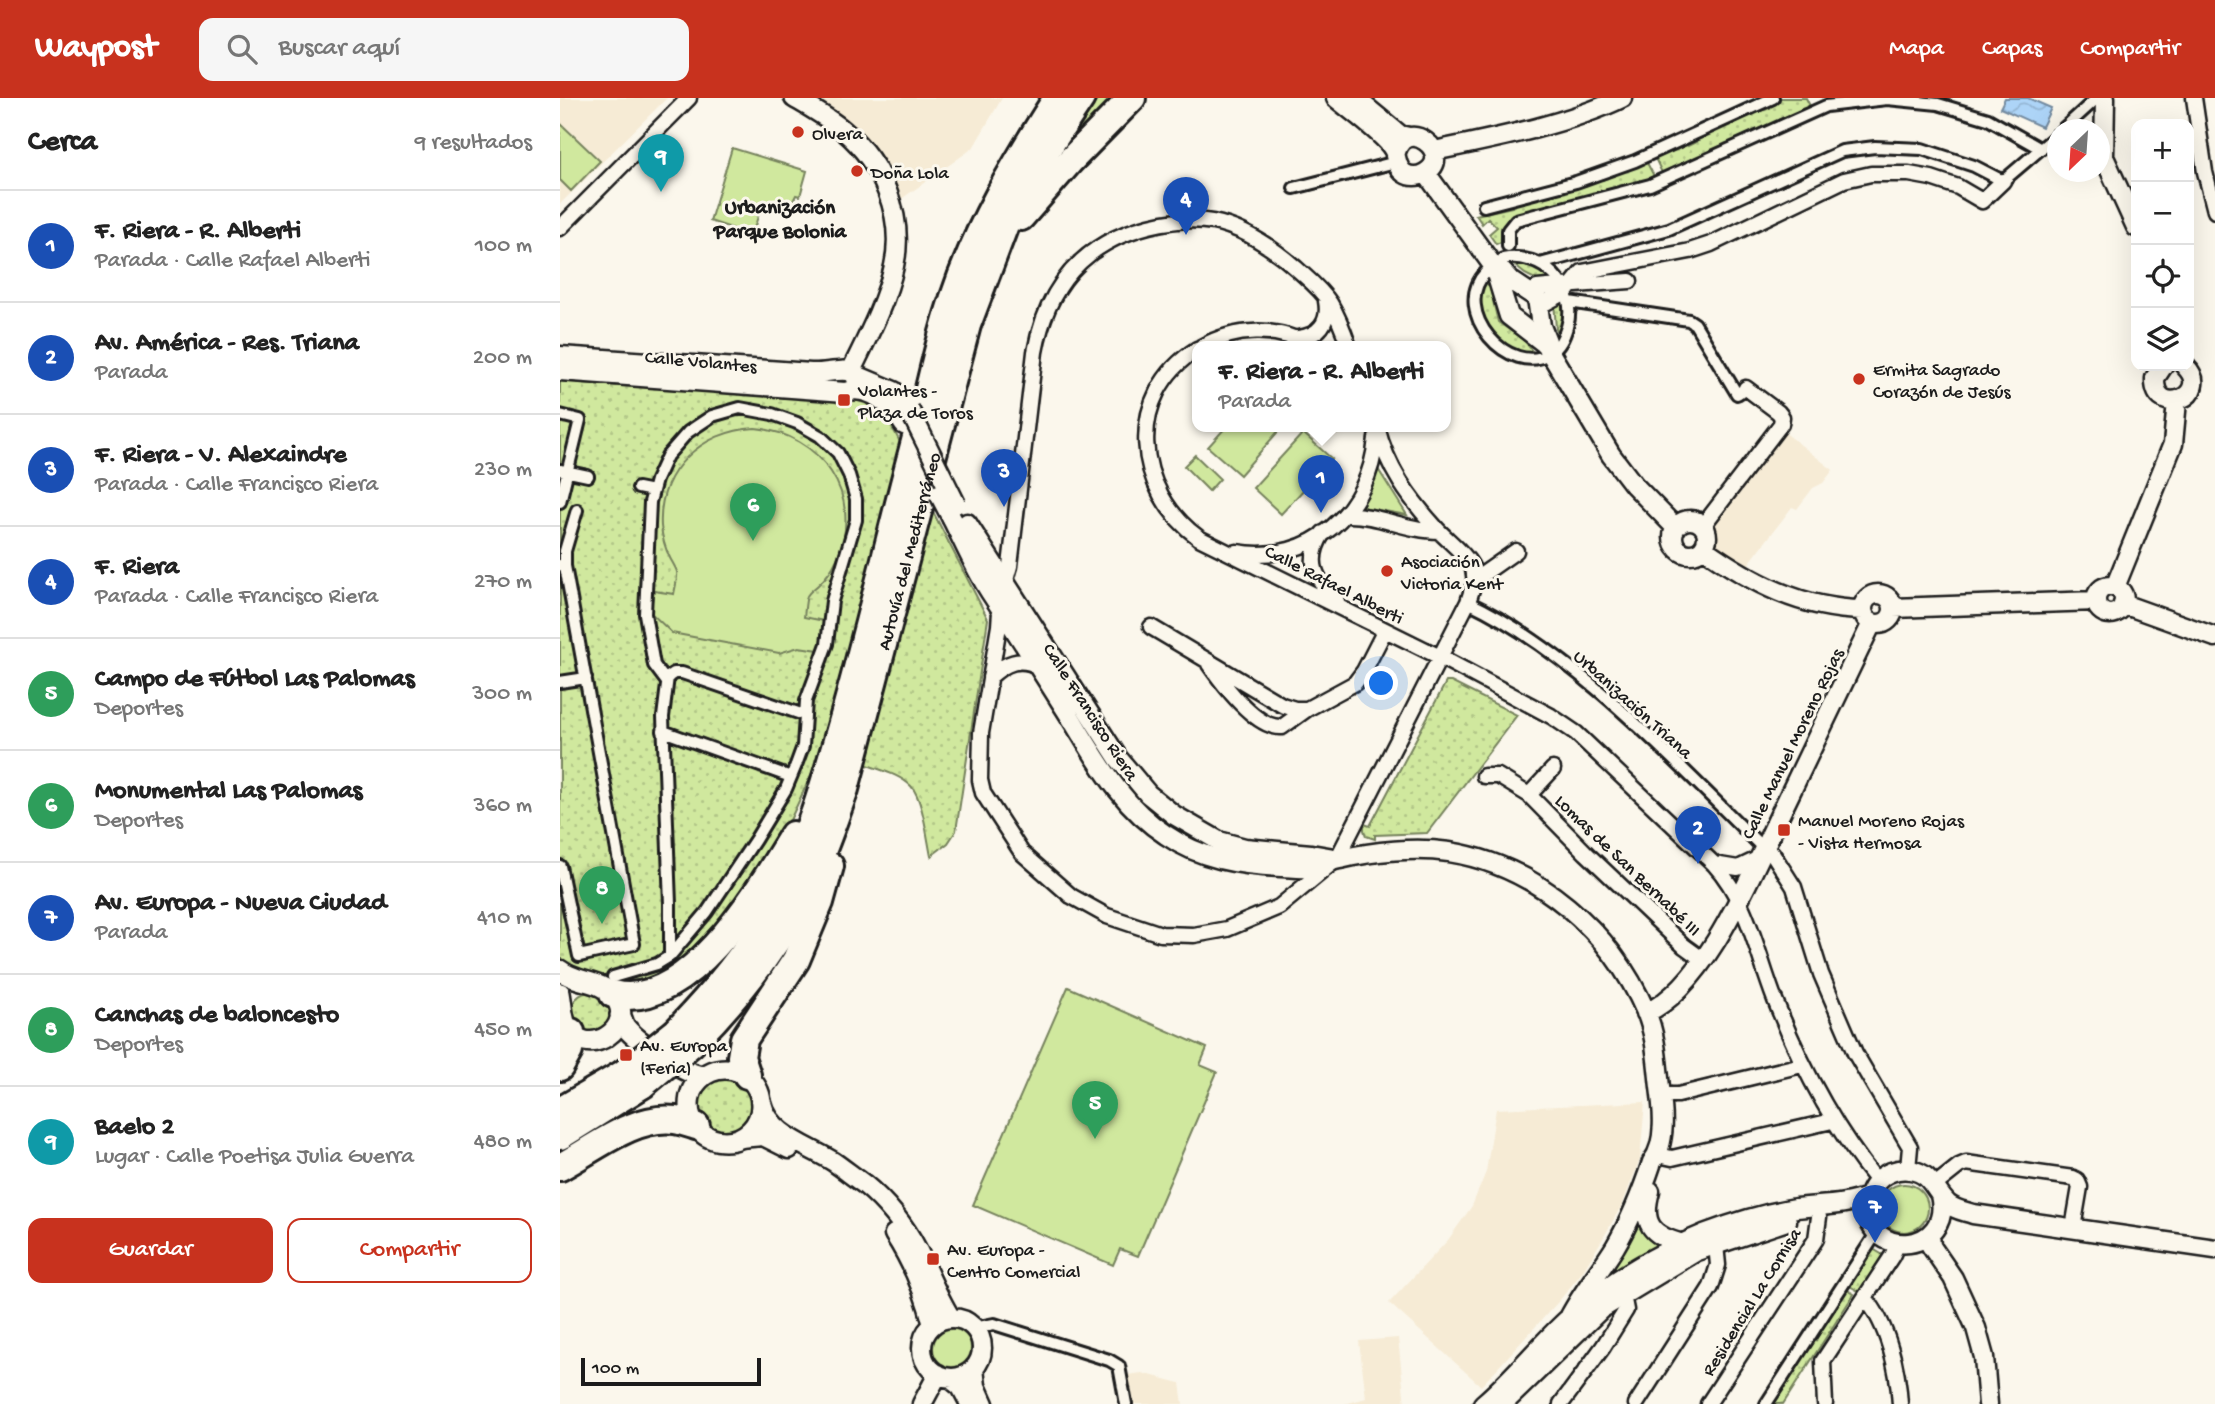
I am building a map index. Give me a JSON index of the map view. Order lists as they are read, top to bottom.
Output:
{
  "streets": {
    "highway": ["Autovía del Mediterráneo"],
    "street": [
      "Calle Volantes",
      "Calle Rafael Alberti",
      "Urbanización Triana",
      "Calle Francisco Riera",
      "Calle Manuel Moreno Rojas",
      "Lomas de San Bernabé III",
      "Residencial La Cornisa"
    ]
  },
  "crossings": [
    ["Calle Volantes", "Calle Francisco Riera"],
    ["Calle Rafael Alberti", "Calle Manuel Moreno Rojas"],
    ["Urbanización Triana", "Calle Manuel Moreno Rojas"],
    ["Calle Francisco Riera", "Calle Manuel Moreno Rojas"],
    ["Calle Manuel Moreno Rojas", "Lomas de San Bernabé III"]
  ],
  "districts": ["Urbanización Parque Bolonia"],
  "places": {
    "other": [
      "Olvera",
      "Doña Lola",
      "Ermita Sagrado Corazón de Jesús",
      "Asociación Victoria Kent"
    ],
    "transit": [
      "Volantes - Plaza de Toros",
      "Manuel Moreno Rojas - Vista Hermosa",
      "Av. Europa (Feria)",
      "Av. Europa - Centro Comercial"
    ]
  },
  "scale_bar": "100 m",
  "north": "bottom left",
  "page": {
    "header": "Waypost",
    "search": "Buscar aquí",
    "nav": ["Mapa", "Capas", "Compartir"],
    "heading": ["Cerca", "9 resultados"],
    "map_buttons": ["+", "−"],
    "pins": [
      "9",
      "4",
      "3",
      "1",
      "6",
      "2",
      "8",
      "5",
      "7"
    ],
    "list": [
      {
        "mark": "1",
        "name": "F. Riera - R. Alberti",
        "note": "Parada · Calle Rafael Alberti",
        "value": "100 m"
      },
      {
        "mark": "2",
        "name": "Av. América - Res. Triana",
        "note": "Parada",
        "value": "200 m"
      },
      {
        "mark": "3",
        "name": "F. Riera - V. Alexaindre",
        "note": "Parada · Calle Francisco Riera",
        "value": "230 m"
      },
      {
        "mark": "4",
        "name": "F. Riera",
        "note": "Parada · Calle Francisco Riera",
        "value": "270 m"
      },
      {
        "mark": "5",
        "name": "Campo de Fútbol Las Palomas",
        "note": "Deportes",
        "value": "300 m"
      },
      {
        "mark": "6",
        "name": "Monumental Las Palomas",
        "note": "Deportes",
        "value": "360 m"
      },
      {
        "mark": "7",
        "name": "Av. Europa - Nueva Ciudad",
        "note": "Parada",
        "value": "410 m"
      },
      {
        "mark": "8",
        "name": "Canchas de baloncesto",
        "note": "Deportes",
        "value": "450 m"
      },
      {
        "mark": "9",
        "name": "Baelo 2",
        "note": "Lugar · Calle Poetisa Julia Guerra",
        "value": "480 m"
      }
    ],
    "popup": ["F. Riera - R. Alberti", "Parada"],
    "buttons": ["Guardar", "Compartir"],
    "scale": "100 m"
  }
}
